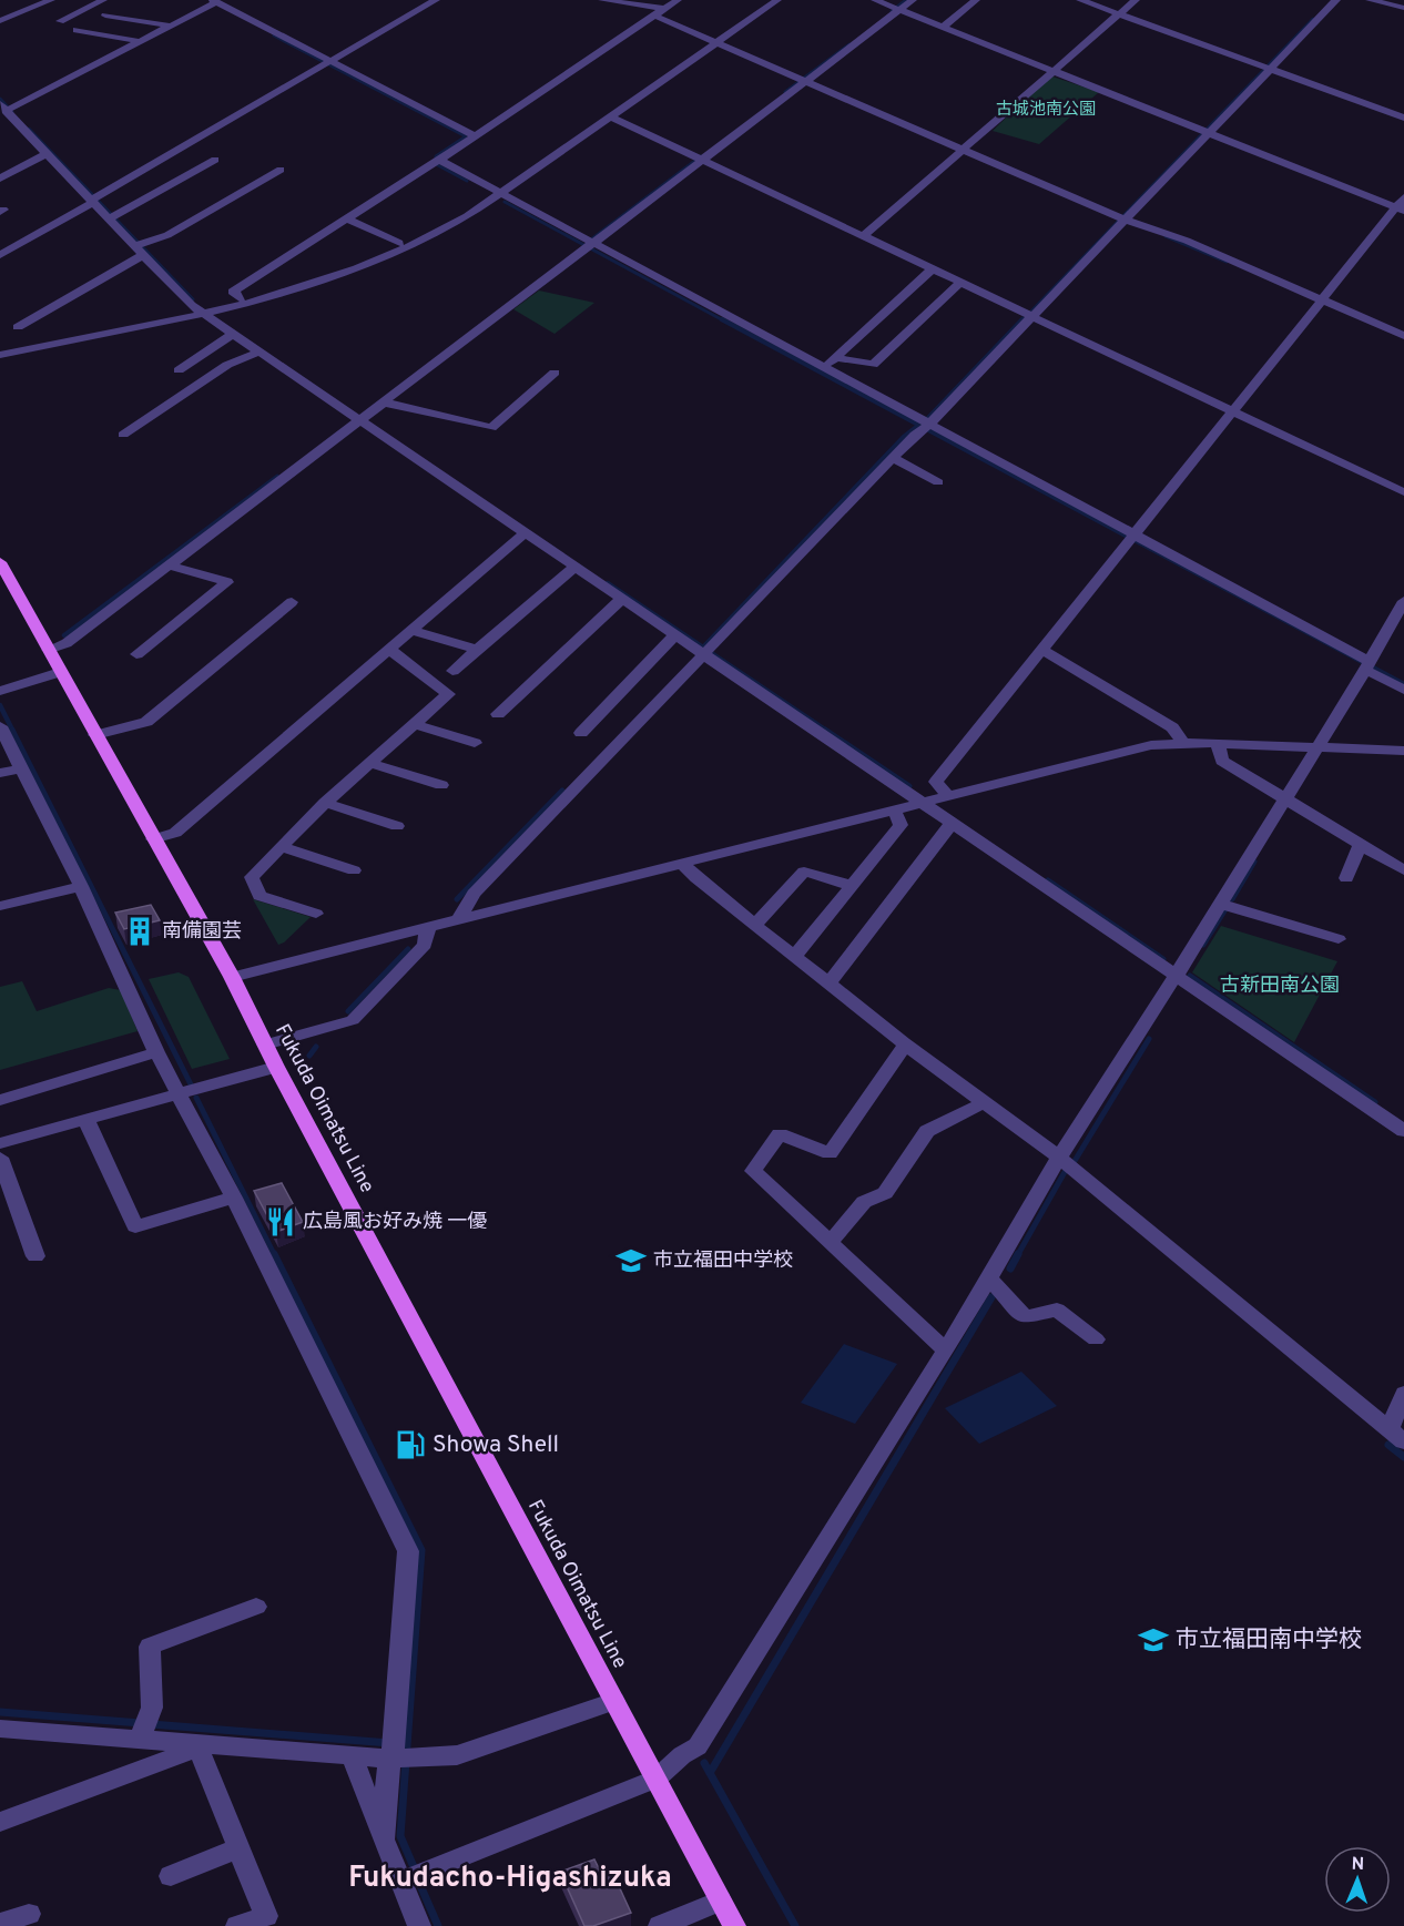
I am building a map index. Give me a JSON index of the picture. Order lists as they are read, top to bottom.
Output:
{
  "streets": {
    "main road": ["Fukuda Oimatsu Line"]
  },
  "districts": ["Fukudacho-Higashizuka"],
  "parks": ["古城池南公園", "古新田南公園"],
  "places": {
    "building": ["南備園芸"],
    "restaurant": ["広島風お好み焼 一優"],
    "school or university": ["市立福田中学校", "市立福田南中学校"],
    "fuel station": ["Showa Shell"]
  },
  "north": "top"
}
